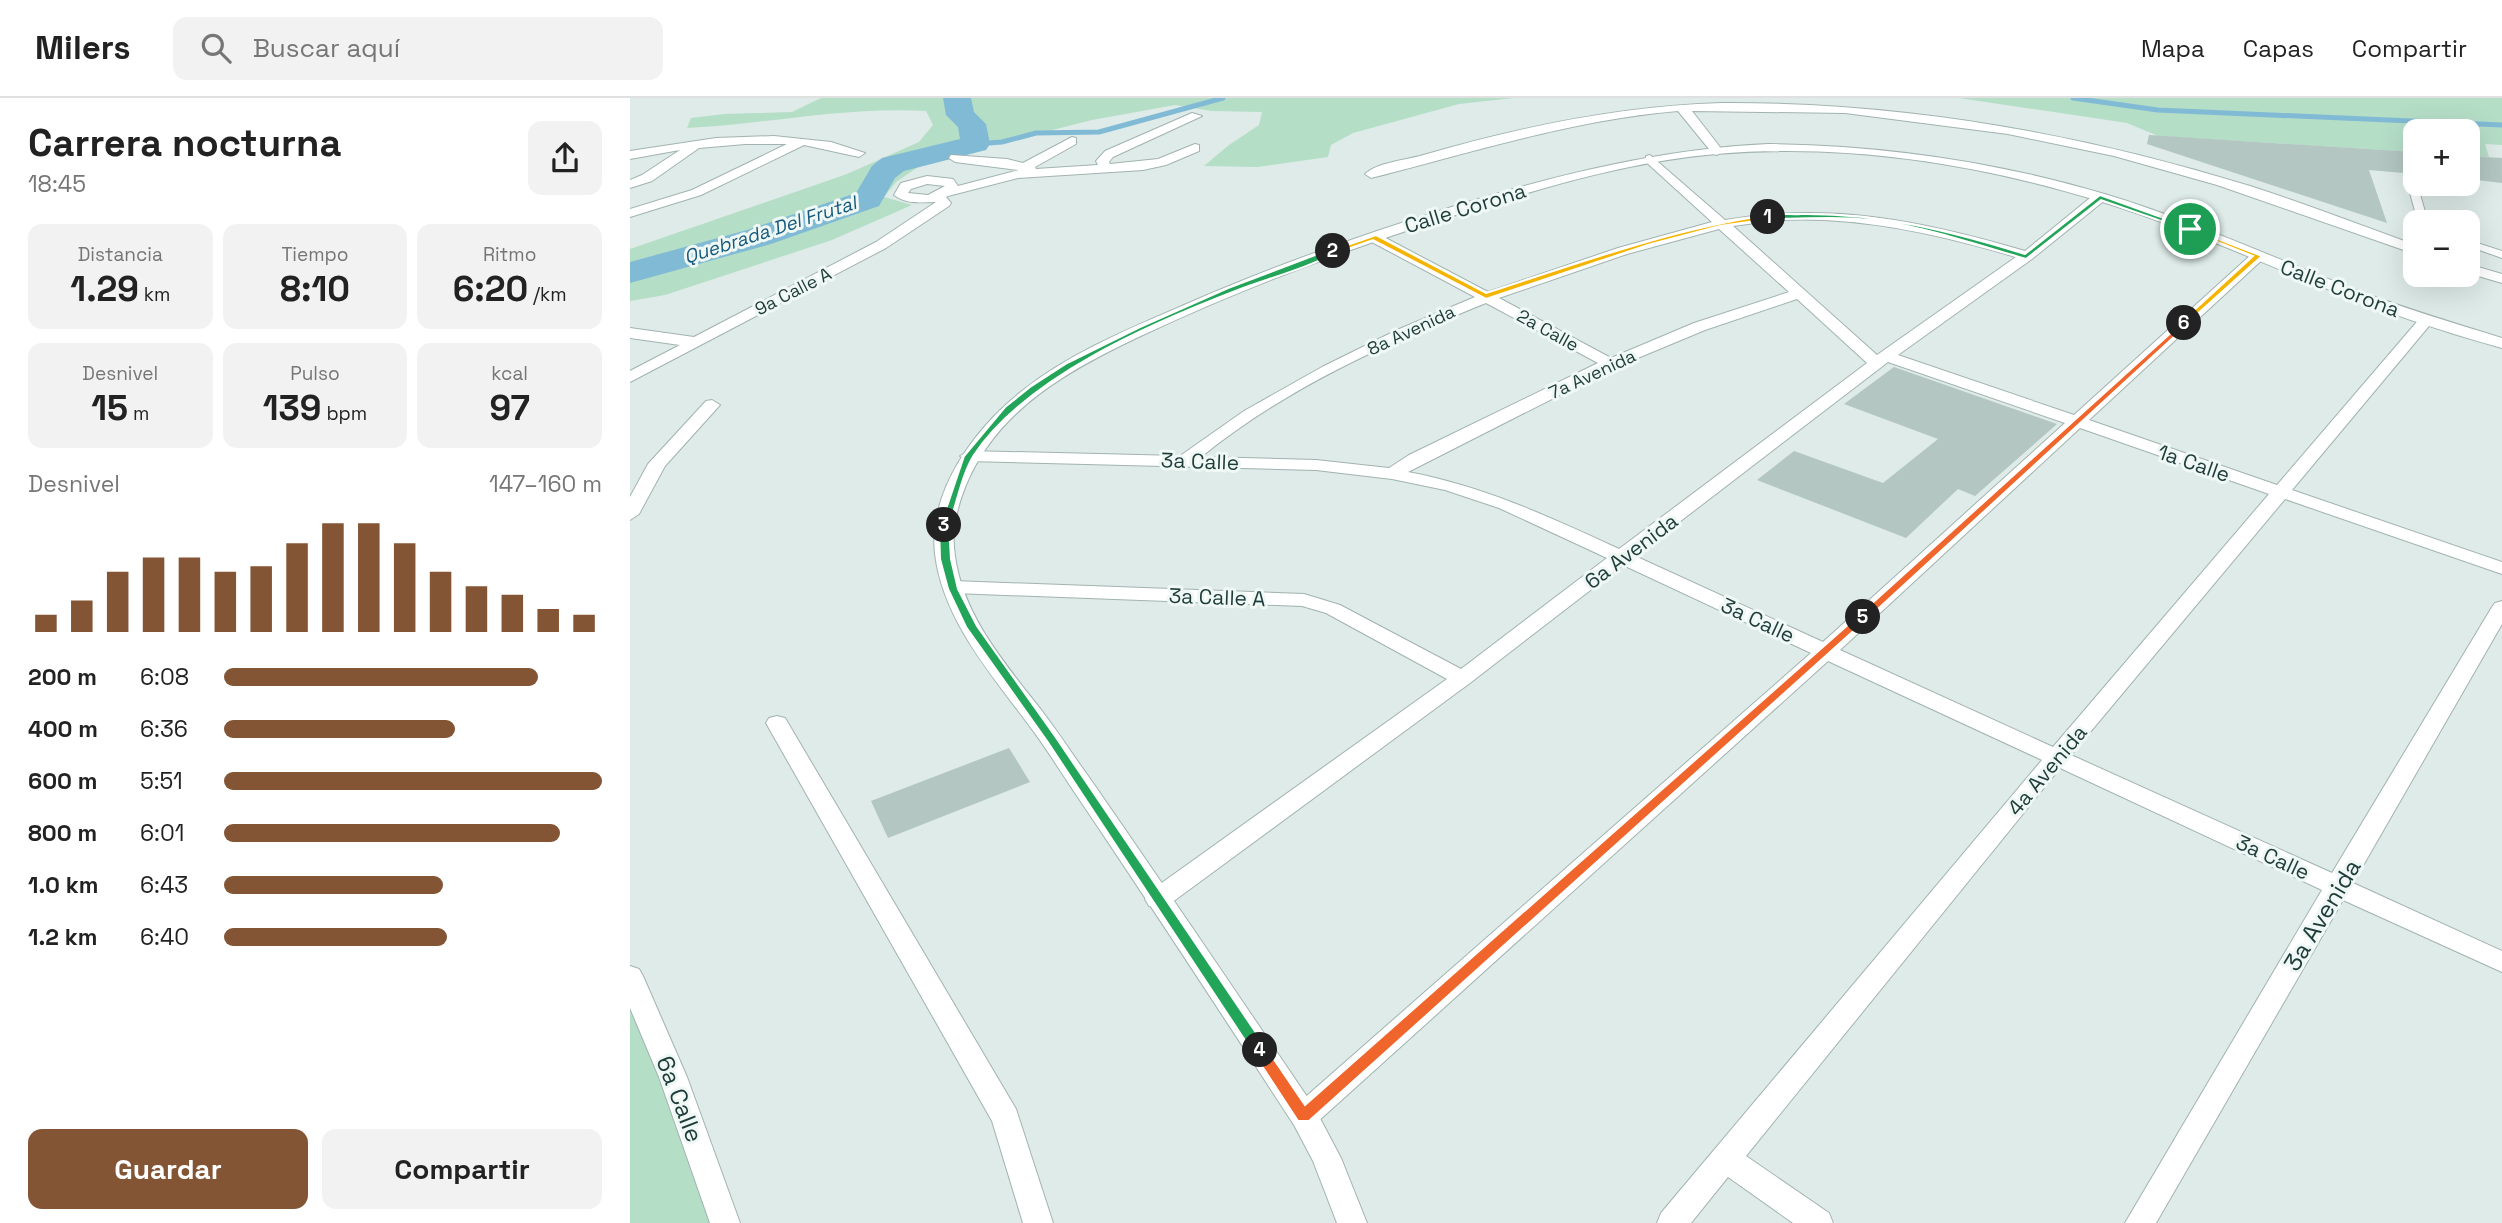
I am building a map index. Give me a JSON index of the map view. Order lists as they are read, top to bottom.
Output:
{
  "streets": {
    "street": [
      "Calle Corona",
      "9a Calle A",
      "8a Avenida",
      "2a Calle",
      "7a Avenida",
      "3a Calle",
      "1a Calle",
      "6a Avenida",
      "3a Calle A",
      "4a Avenida",
      "3a Avenida",
      "6a Calle"
    ]
  },
  "crossings": [
    ["Calle Corona", "2a Calle"],
    ["Calle Corona", "3a Calle"],
    ["Calle Corona", "1a Calle"],
    ["Calle Corona", "6a Avenida"],
    ["Calle Corona", "3a Calle A"],
    ["Calle Corona", "4a Avenida"],
    ["8a Avenida", "2a Calle"],
    ["8a Avenida", "3a Calle"],
    ["8a Avenida", "1a Calle"],
    ["8a Avenida", "6a Avenida"],
    ["2a Calle", "7a Avenida"],
    ["7a Avenida", "3a Calle"],
    ["7a Avenida", "1a Calle"],
    ["3a Calle", "6a Avenida"],
    ["3a Calle", "4a Avenida"],
    ["3a Calle", "3a Avenida"],
    ["1a Calle", "6a Avenida"],
    ["1a Calle", "4a Avenida"],
    ["6a Avenida", "3a Calle A"]
  ],
  "water": ["Quebrada Del Frutal"],
  "page": {
    "header": "Milers",
    "search": "Buscar aquí",
    "nav": ["Mapa", "Capas", "Compartir"],
    "heading": ["Carrera nocturna", "18:45"],
    "map_buttons": ["+", "−"],
    "pins": [
      "1",
      "2",
      "6",
      "3",
      "5",
      "4"
    ],
    "stats": [
      ["Distancia", "1.29 km"],
      ["Tiempo", "8:10"],
      ["Ritmo", "6:20 /km"],
      ["Desnivel", "15 m"],
      ["Pulso", "139 bpm"],
      ["kcal", "97"]
    ],
    "chart": ["Desnivel", "147–160 m"],
    "list": [
      {
        "name": "200 m",
        "note": "6:08"
      },
      {
        "name": "400 m",
        "note": "6:36"
      },
      {
        "name": "600 m",
        "note": "5:51"
      },
      {
        "name": "800 m",
        "note": "6:01"
      },
      {
        "name": "1.0 km",
        "note": "6:43"
      },
      {
        "name": "1.2 km",
        "note": "6:40"
      }
    ],
    "buttons": ["Guardar", "Compartir"]
  }
}
